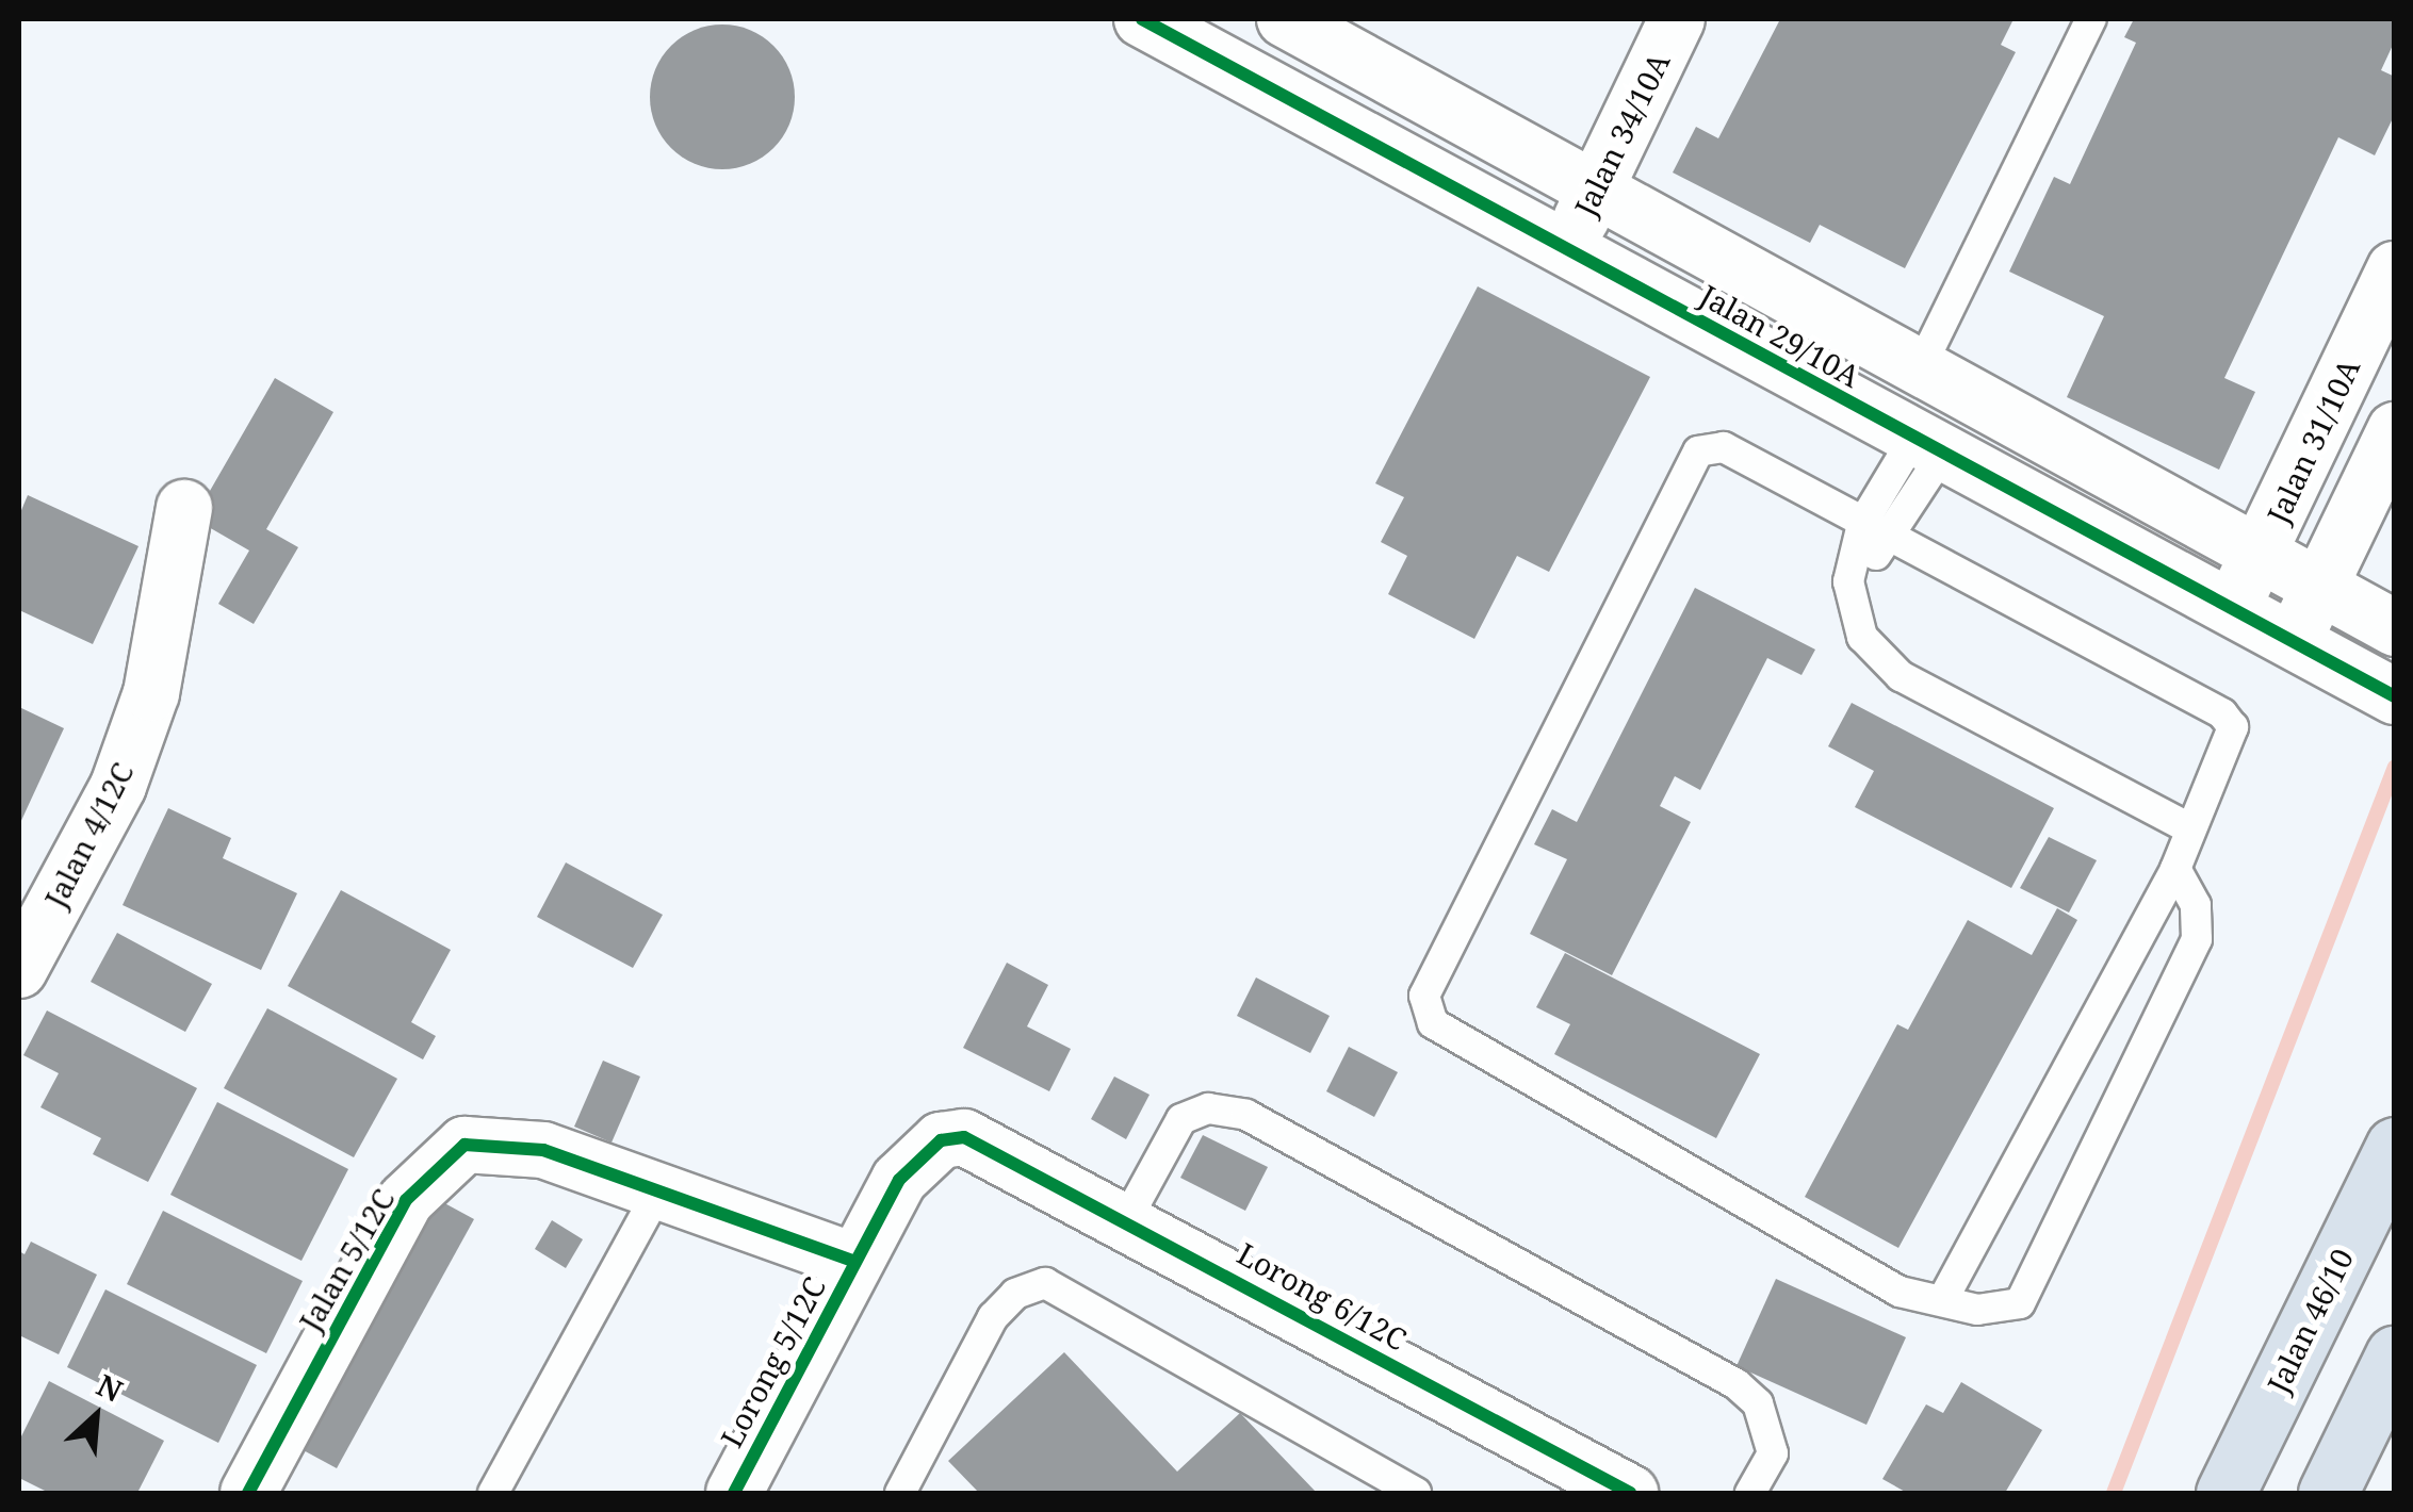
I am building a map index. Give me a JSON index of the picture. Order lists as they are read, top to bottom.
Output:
{
  "streets": {
    "main road": ["Jalan 46/10"],
    "street": [
      "Jalan 34/10A",
      "Jalan 29/10A",
      "Jalan 31/10A",
      "Jalan 4/12C",
      "Jalan 5/12C",
      "Lorong 6/12C",
      "Lorong 5/12C"
    ]
  },
  "crossings": [
    ["Jalan 34/10A", "Jalan 29/10A"],
    ["Jalan 29/10A", "Jalan 31/10A"],
    ["Jalan 5/12C", "Lorong 5/12C"],
    ["Lorong 6/12C", "Lorong 5/12C"]
  ],
  "north": "top right"
}
